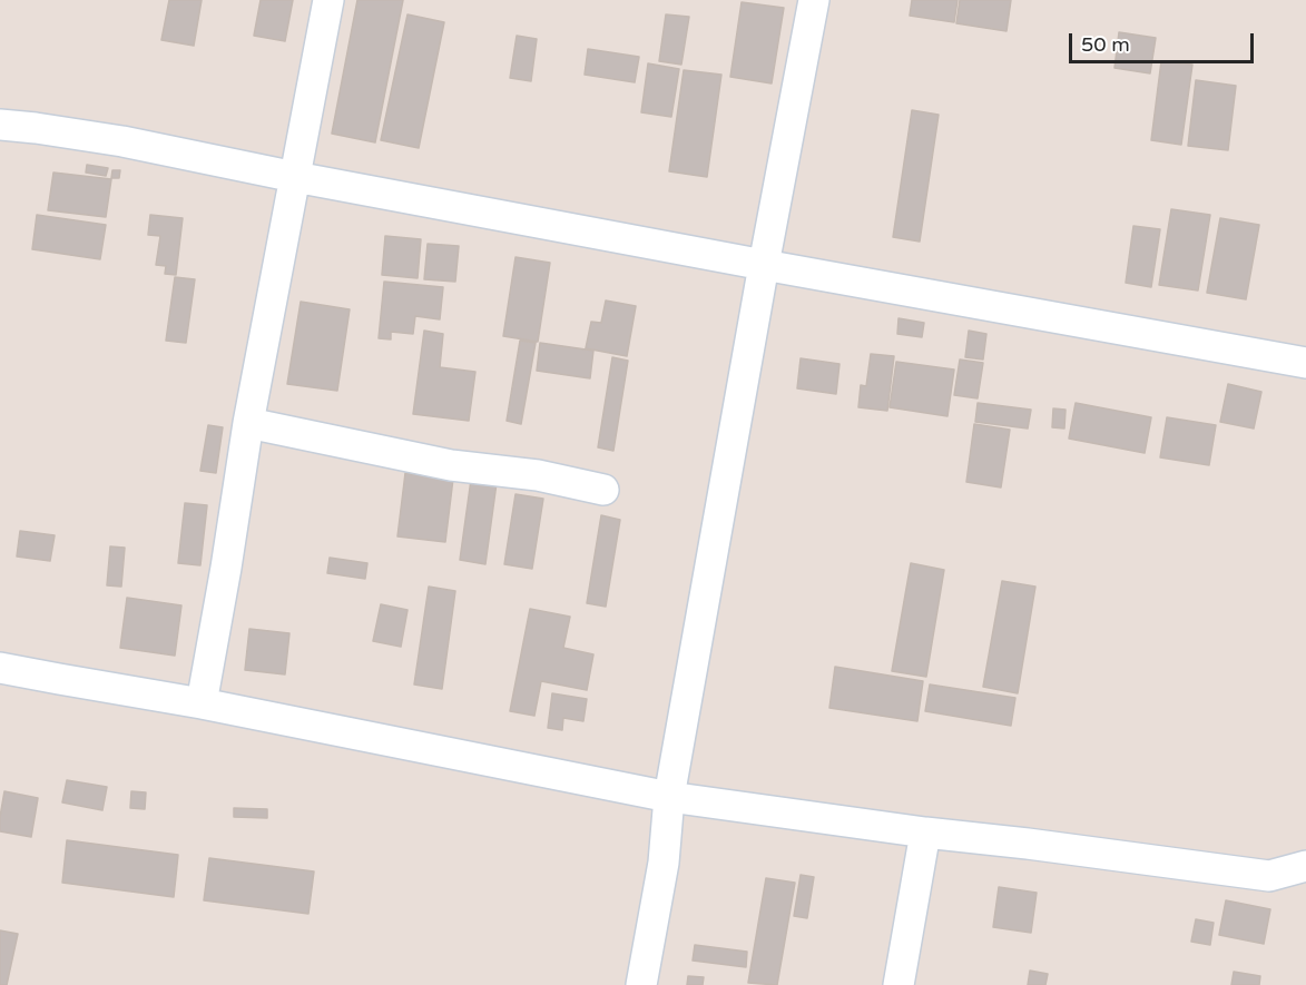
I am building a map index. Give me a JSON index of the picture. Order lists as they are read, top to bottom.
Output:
{
  "scale_bar": "50 m"
}
